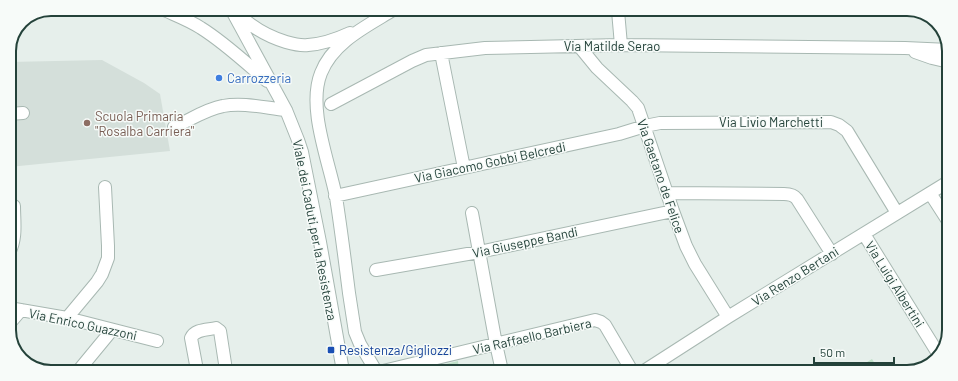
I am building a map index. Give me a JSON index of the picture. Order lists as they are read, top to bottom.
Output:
{
  "streets": {
    "street": [
      "Via Matilde Serao",
      "Via Livio Marchetti",
      "Via Giacomo Gobbi Belcredi",
      "Via Gaetano de Felice",
      "Viale dei Caduti per la Resistenza",
      "Via Giuseppe Bandi",
      "Via Renzo Bertani",
      "Via Luigi Albertini",
      "Via Enrico Guazzoni",
      "Via Raffaello Barbiera"
    ]
  },
  "crossings": [
    ["Via Matilde Serao", "Via Gaetano de Felice"],
    ["Via Livio Marchetti", "Via Giacomo Gobbi Belcredi"],
    ["Via Livio Marchetti", "Via Gaetano de Felice"],
    ["Via Livio Marchetti", "Via Renzo Bertani"],
    ["Via Giacomo Gobbi Belcredi", "Via Gaetano de Felice"],
    ["Via Giacomo Gobbi Belcredi", "Viale dei Caduti per la Resistenza"],
    ["Via Gaetano de Felice", "Via Giuseppe Bandi"],
    ["Via Gaetano de Felice", "Via Renzo Bertani"],
    ["Via Renzo Bertani", "Via Luigi Albertini"]
  ],
  "places": {
    "other": ["Carrozzeria", "Scuola Primaria \"Rosalba Carriera\""],
    "transit": ["Resistenza/Gigliozzi"]
  },
  "scale_bar": "50 m"
}
